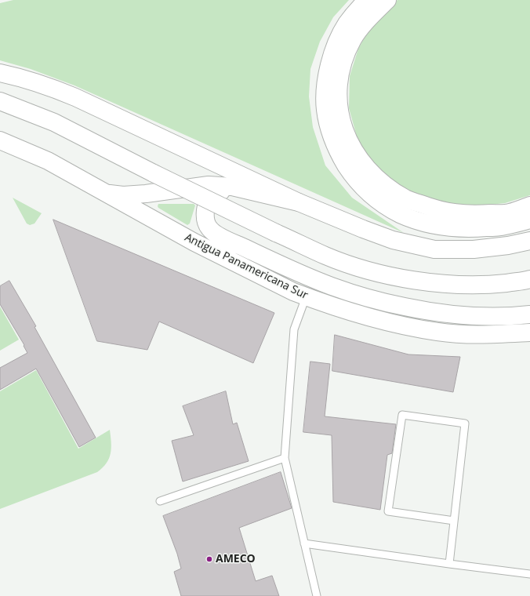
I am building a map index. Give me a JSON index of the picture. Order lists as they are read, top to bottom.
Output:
{
  "streets": {
    "main road": ["Antigua Panamericana Sur"]
  },
  "places": ["AMECO"]
}
